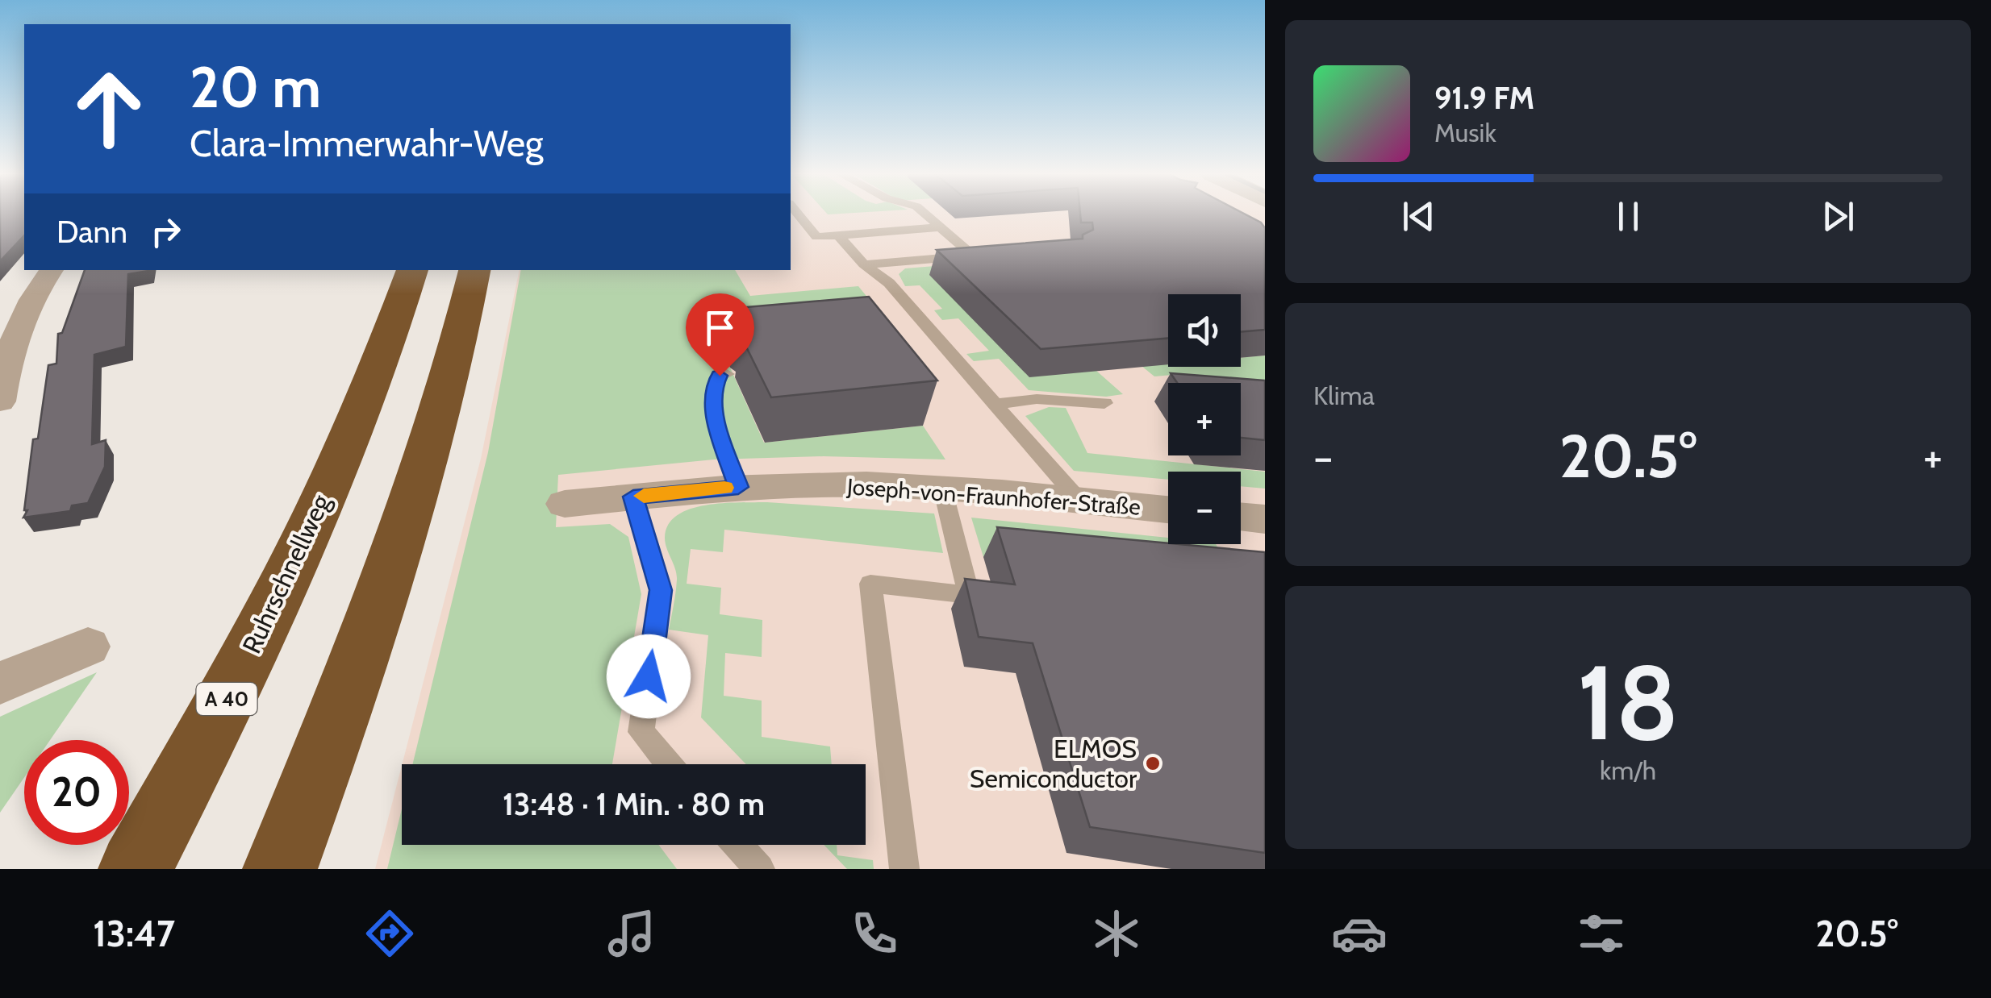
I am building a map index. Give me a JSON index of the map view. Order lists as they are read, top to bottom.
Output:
{
  "streets": {
    "highway": ["Ruhrschnellweg", "A 40"],
    "street": ["Joseph-von-Fraunhofer-Straße"]
  },
  "places": ["ELMOS Semiconductor"],
  "page": {
    "turn": ["20 m", "Clara-Immerwahr-Weg"],
    "song": ["91.9 FM", "Musik"],
    "then": "Dann",
    "map_buttons": ["+", "−"],
    "tile": [
      "Klima",
      ["18", "km/h"]
    ],
    "heat": ["−", "20.5°", "+"],
    "limit": "20",
    "trip": "13:48 · 1 Min. · 80 m",
    "tabs": ["13:47", "20.5°"]
  }
}
